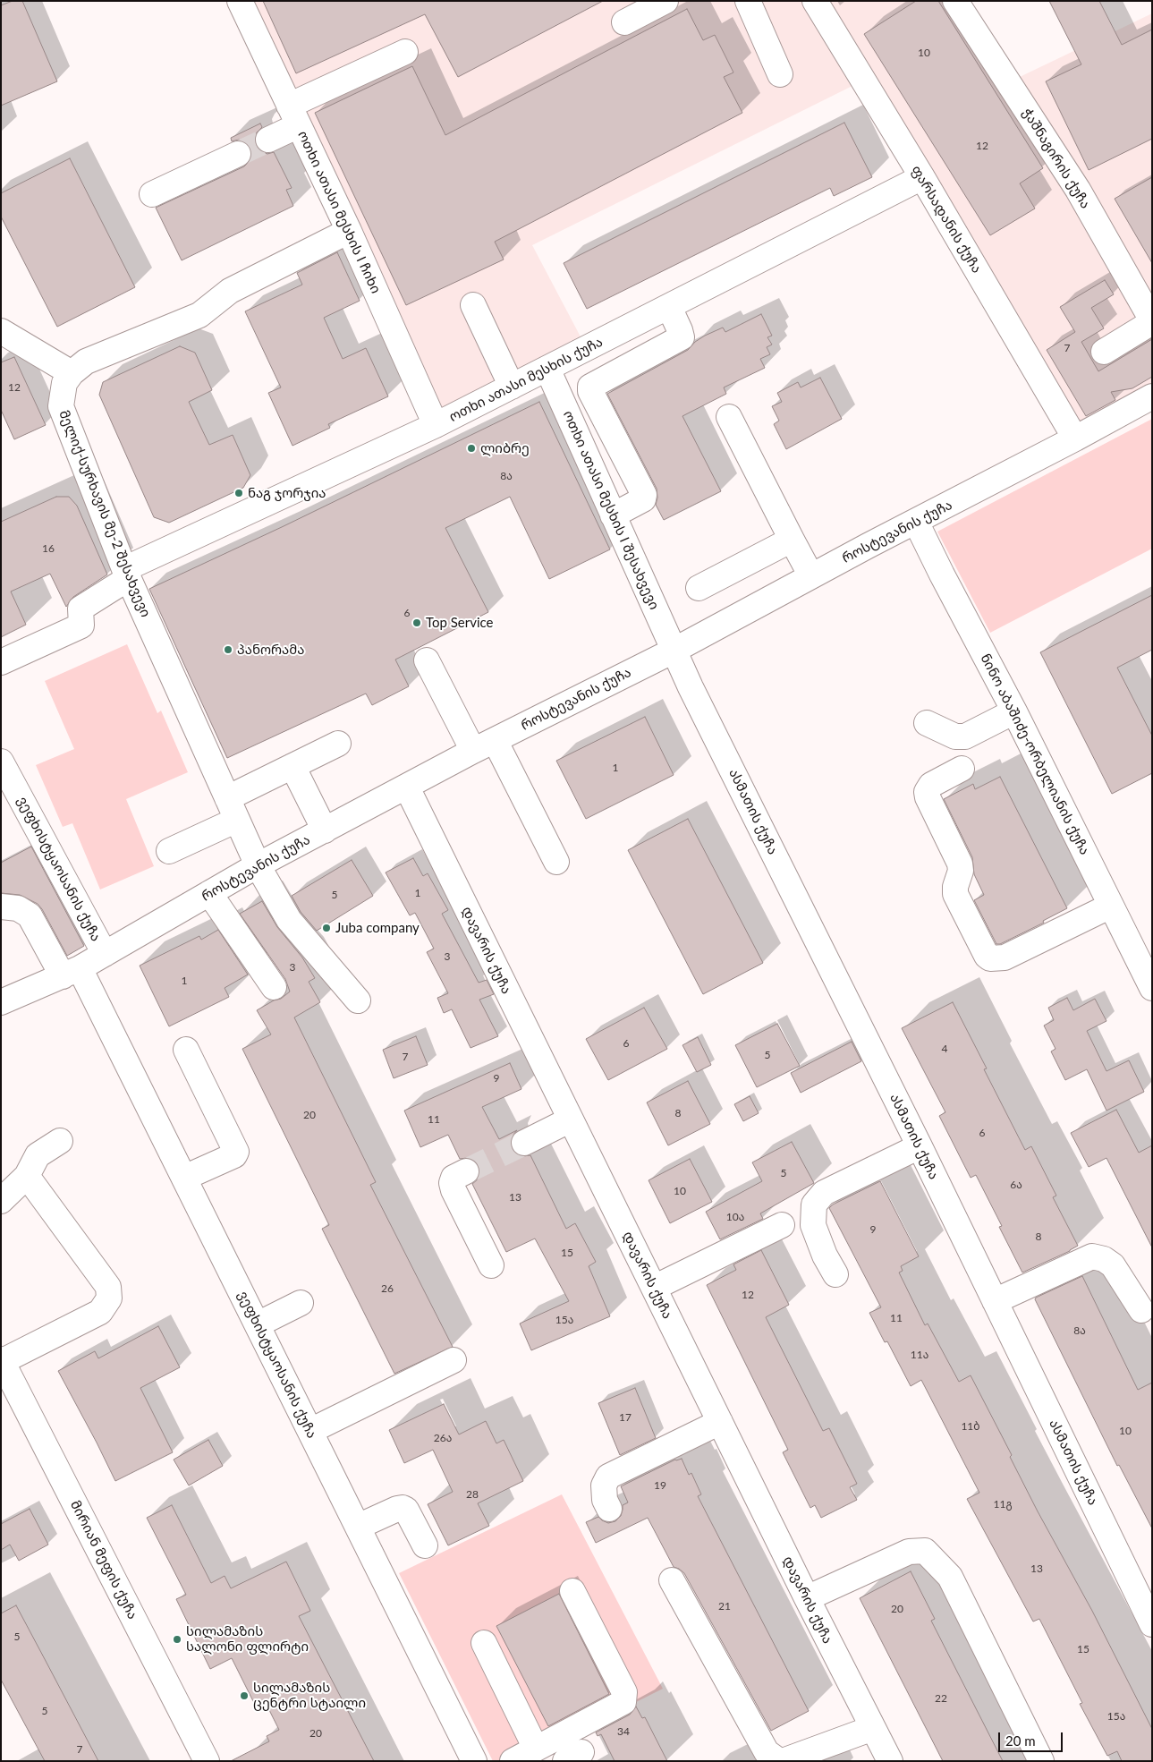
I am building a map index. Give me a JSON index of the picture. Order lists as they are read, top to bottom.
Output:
{
  "streets": {
    "street": [
      "ჭაშნაგირის ქუჩა",
      "ოთხი ათასი მესხის I ჩიხი",
      "ფარსადანის ქუჩა",
      "ოთხი ათასი მესხის ქუჩა",
      "ოთხი ათასი მესხის I შესახვევი",
      "მელიქ-სურხავის მე-2 შესახვევი",
      "როსტევანის ქუჩა",
      "ნინო აბაშიძე-ორბელიანის ქუჩა",
      "ასმათის ქუჩა",
      "ვეფხისტყაოსანის ქუჩა",
      "დავარის ქუჩა",
      "მირიან მეფის ქუჩა"
    ]
  },
  "crossings": [
    ["ოთხი ათასი მესხის I ჩიხი", "ოთხი ათასი მესხის ქუჩა"],
    ["ფარსადანის ქუჩა", "ოთხი ათასი მესხის ქუჩა"],
    ["ფარსადანის ქუჩა", "როსტევანის ქუჩა"],
    ["ოთხი ათასი მესხის ქუჩა", "ოთხი ათასი მესხის I შესახვევი"],
    ["ოთხი ათასი მესხის ქუჩა", "მელიქ-სურხავის მე-2 შესახვევი"],
    ["ოთხი ათასი მესხის I შესახვევი", "როსტევანის ქუჩა"],
    ["ოთხი ათასი მესხის I შესახვევი", "ასმათის ქუჩა"],
    ["მელიქ-სურხავის მე-2 შესახვევი", "როსტევანის ქუჩა"],
    ["როსტევანის ქუჩა", "ნინო აბაშიძე-ორბელიანის ქუჩა"],
    ["როსტევანის ქუჩა", "ასმათის ქუჩა"],
    ["როსტევანის ქუჩა", "ვეფხისტყაოსანის ქუჩა"],
    ["როსტევანის ქუჩა", "დავარის ქუჩა"]
  ],
  "places": [
    "ლიბრე",
    "ნაგ ჯორჯია",
    "Top Service",
    "პანორამა",
    "Juba company",
    "სილამაზის სალონი ფლირტი",
    "სილამაზის ცენტრი სტაილი"
  ],
  "house_numbers": [
    "10",
    "12",
    "7",
    "12",
    "8ა",
    "16",
    "6",
    "1",
    "1",
    "5",
    "3",
    "3",
    "1",
    "6",
    "4",
    "5",
    "7",
    "9",
    "8",
    "20",
    "11",
    "6",
    "5",
    "6ა",
    "10",
    "13",
    "10ა",
    "9",
    "8",
    "15",
    "26",
    "12",
    "11",
    "15ა",
    "8ა",
    "11ა",
    "17",
    "11ბ",
    "10",
    "26ა",
    "19",
    "28",
    "11გ",
    "13",
    "21",
    "20",
    "5",
    "15",
    "22",
    "5",
    "15ა",
    "34",
    "20",
    "7"
  ],
  "scale_bar": "20 m"
}
